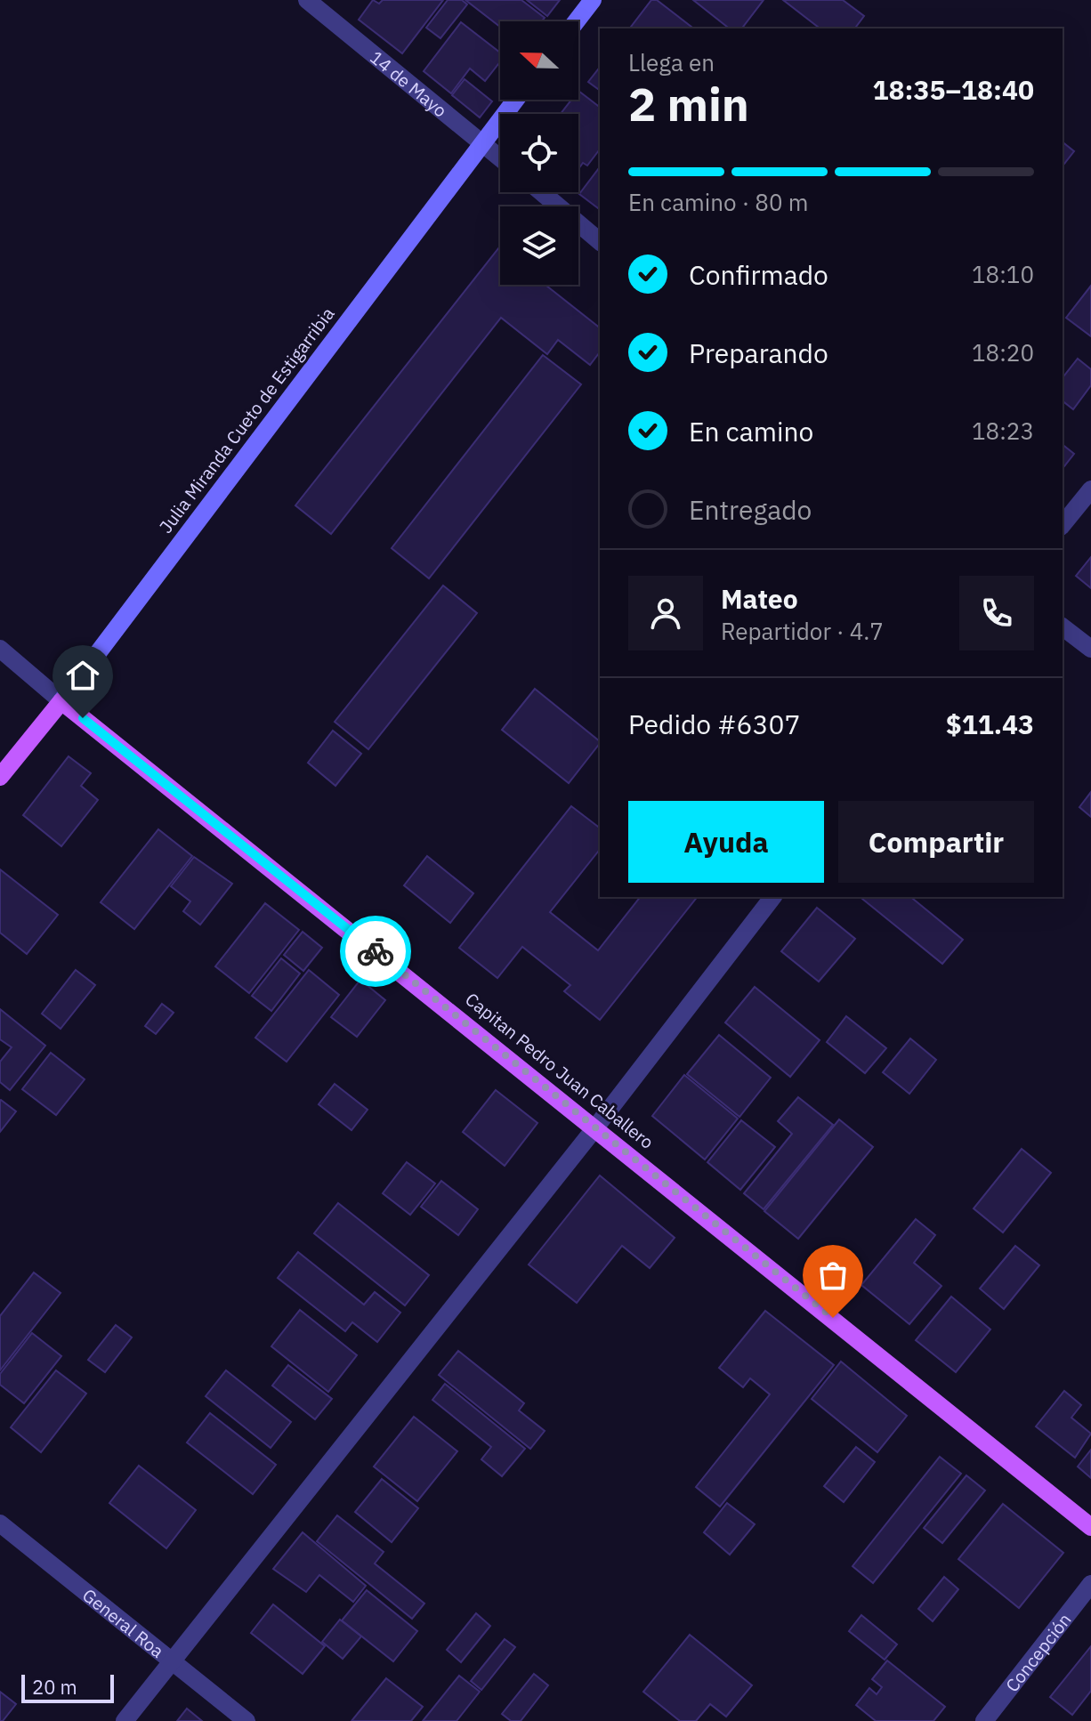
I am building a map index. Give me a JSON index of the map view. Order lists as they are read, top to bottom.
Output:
{
  "streets": {
    "main road": ["Julia Miranda Cueto de Estigarribia", "Capitan Pedro Juan Caballero"],
    "street": ["14 de Mayo", "General Roa", "Concepción"]
  },
  "crossings": [
    ["14 de Mayo", "Julia Miranda Cueto de Estigarribia"],
    ["Julia Miranda Cueto de Estigarribia", "Capitan Pedro Juan Caballero"]
  ],
  "scale_bar": "20 m",
  "north": "left",
  "page": {
    "heading": ["2 min", "Llega en", "18:35–18:40"],
    "panel": [
      "Mateo",
      "Repartidor · 4.7",
      "Pedido #6307",
      "$11.43"
    ],
    "bar": "En camino · 80 m",
    "list": [
      ["Confirmado", "18:10"],
      ["Preparando", "18:20"],
      ["En camino", "18:23"],
      "Entregado"
    ],
    "buttons": ["Ayuda", "Compartir"],
    "scale": "20 m"
  }
}
